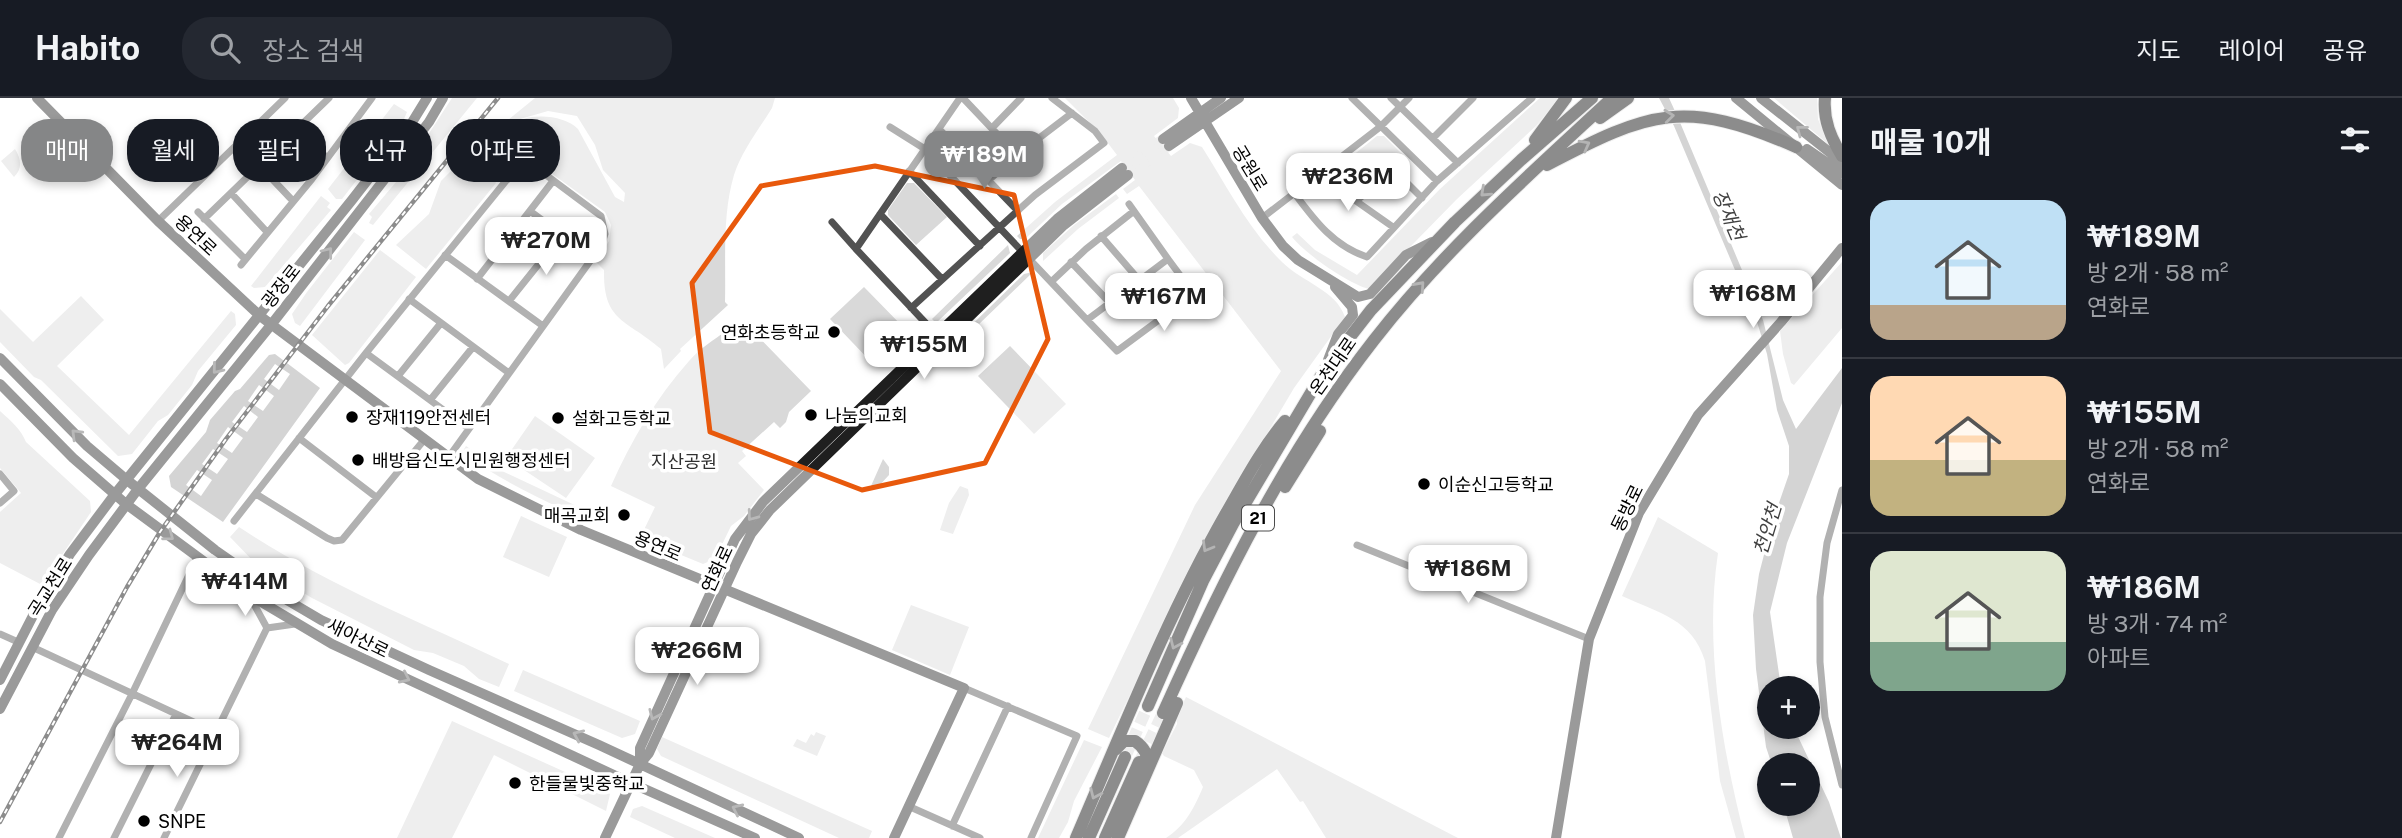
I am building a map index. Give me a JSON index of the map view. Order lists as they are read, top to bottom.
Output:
{
  "streets": {
    "highway": ["온천대로", "21"],
    "street": [
      "공원로",
      "용연로",
      "광장로",
      "동방로",
      "연화로",
      "곡교천로",
      "새아산로"
    ]
  },
  "crossings": [
    ["용연로", "광장로"],
    ["용연로", "연화로"],
    ["광장로", "곡교천로"],
    ["광장로", "새아산로"],
    ["연화로", "새아산로"],
    ["곡교천로", "새아산로"]
  ],
  "water": ["장재천", "천안천"],
  "parks": ["지산공원"],
  "places": [
    "연화초등학교",
    "나눔의교회",
    "장재119안전센터",
    "설화고등학교",
    "배방읍신도시민원행정센터",
    "이순신고등학교",
    "매곡교회",
    "한들물빛중학교",
    "SNPE"
  ],
  "page": {
    "header": "Habito",
    "search": "장소 검색",
    "nav": ["지도", "레이어", "공유"],
    "heading": "매물 10개",
    "chip": [
      "매매",
      "월세",
      "필터",
      "신규",
      "아파트"
    ],
    "price": [
      "₩189M",
      "₩236M",
      "₩270M",
      "₩168M",
      "₩167M",
      "₩155M",
      "₩186M",
      "₩414M",
      "₩266M",
      "₩264M"
    ],
    "list": [
      {
        "name": "₩189M",
        "note": "방 2개 · 58 m² · 연화로"
      },
      {
        "name": "₩155M",
        "note": "방 2개 · 58 m² · 연화로"
      },
      {
        "name": "₩186M",
        "note": "방 3개 · 74 m² · 아파트"
      }
    ],
    "map_buttons": ["+", "−"]
  }
}
